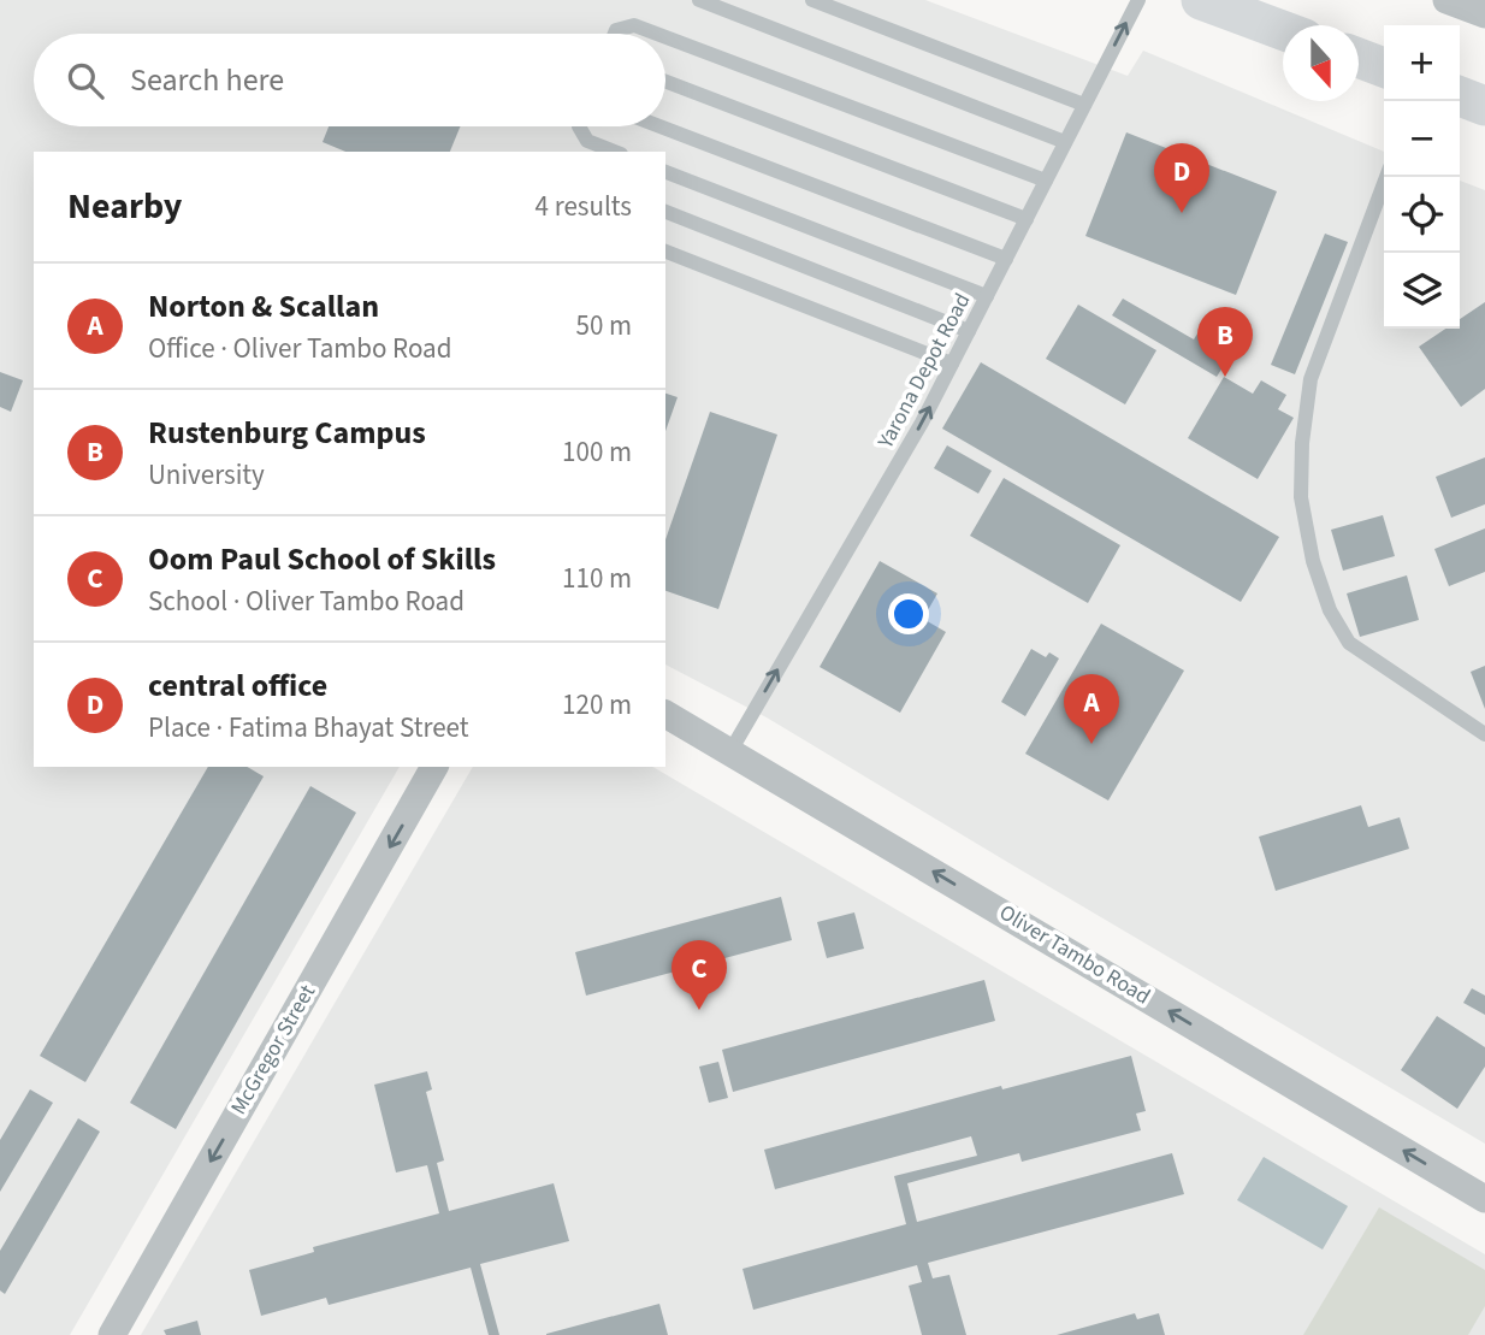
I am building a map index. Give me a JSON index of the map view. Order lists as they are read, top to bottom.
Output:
{
  "streets": {
    "street": ["Oliver Tambo Road", "McGregor Street"],
    "lane": ["Yarona Depot Road"]
  },
  "crossings": [
    ["Yarona Depot Road", "Oliver Tambo Road"]
  ],
  "one_way": ["Yarona Depot Road", "Oliver Tambo Road", "McGregor Street"],
  "north": "bottom",
  "page": {
    "map_buttons": ["+", "−"],
    "search": "Search here",
    "pins": [
      "D",
      "B",
      "A",
      "C"
    ],
    "heading": ["Nearby", "4 results"],
    "list": [
      {
        "mark": "A",
        "name": "Norton & Scallan",
        "note": "Office · Oliver Tambo Road",
        "value": "50 m"
      },
      {
        "mark": "B",
        "name": "Rustenburg Campus",
        "note": "University",
        "value": "100 m"
      },
      {
        "mark": "C",
        "name": "Oom Paul School of Skills",
        "note": "School · Oliver Tambo Road",
        "value": "110 m"
      },
      {
        "mark": "D",
        "name": "central office",
        "note": "Place · Fatima Bhayat Street",
        "value": "120 m"
      }
    ]
  }
}
